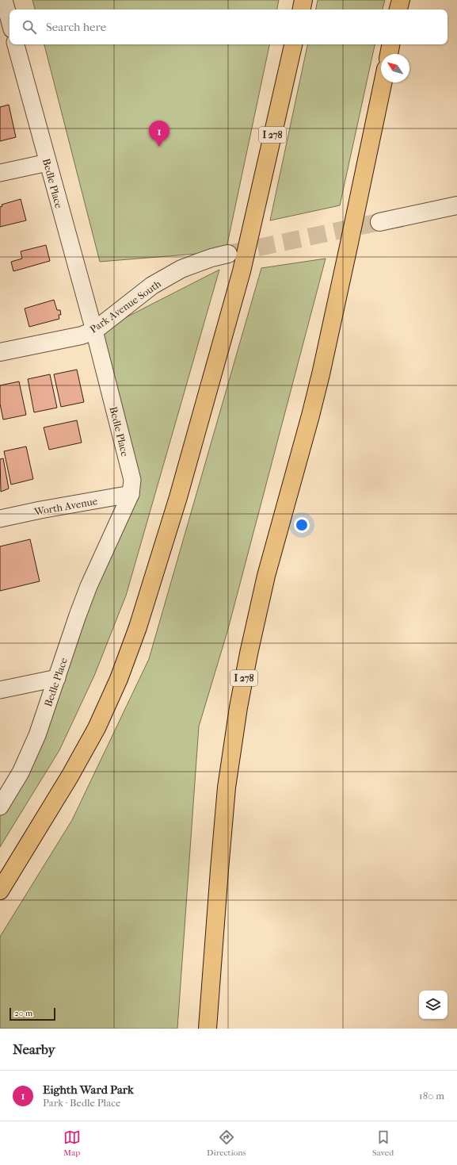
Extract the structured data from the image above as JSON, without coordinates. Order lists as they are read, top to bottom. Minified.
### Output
{"streets":{"highway":["I 278"],"street":["Bedle Place","Park Avenue South","Worth Avenue"]},"crossings":[["Bedle Place","Park Avenue South"],["Bedle Place","Worth Avenue"]],"scale_bar":"20 m","north":"top left","page":{"search":"Search here","pins":"1","scale":"20 m","heading":"Nearby","list":[{"mark":"1","name":"Eighth Ward Park","note":"Park · Bedle Place","value":"180 m"}],"nav":["Map","Directions","Saved"]}}
